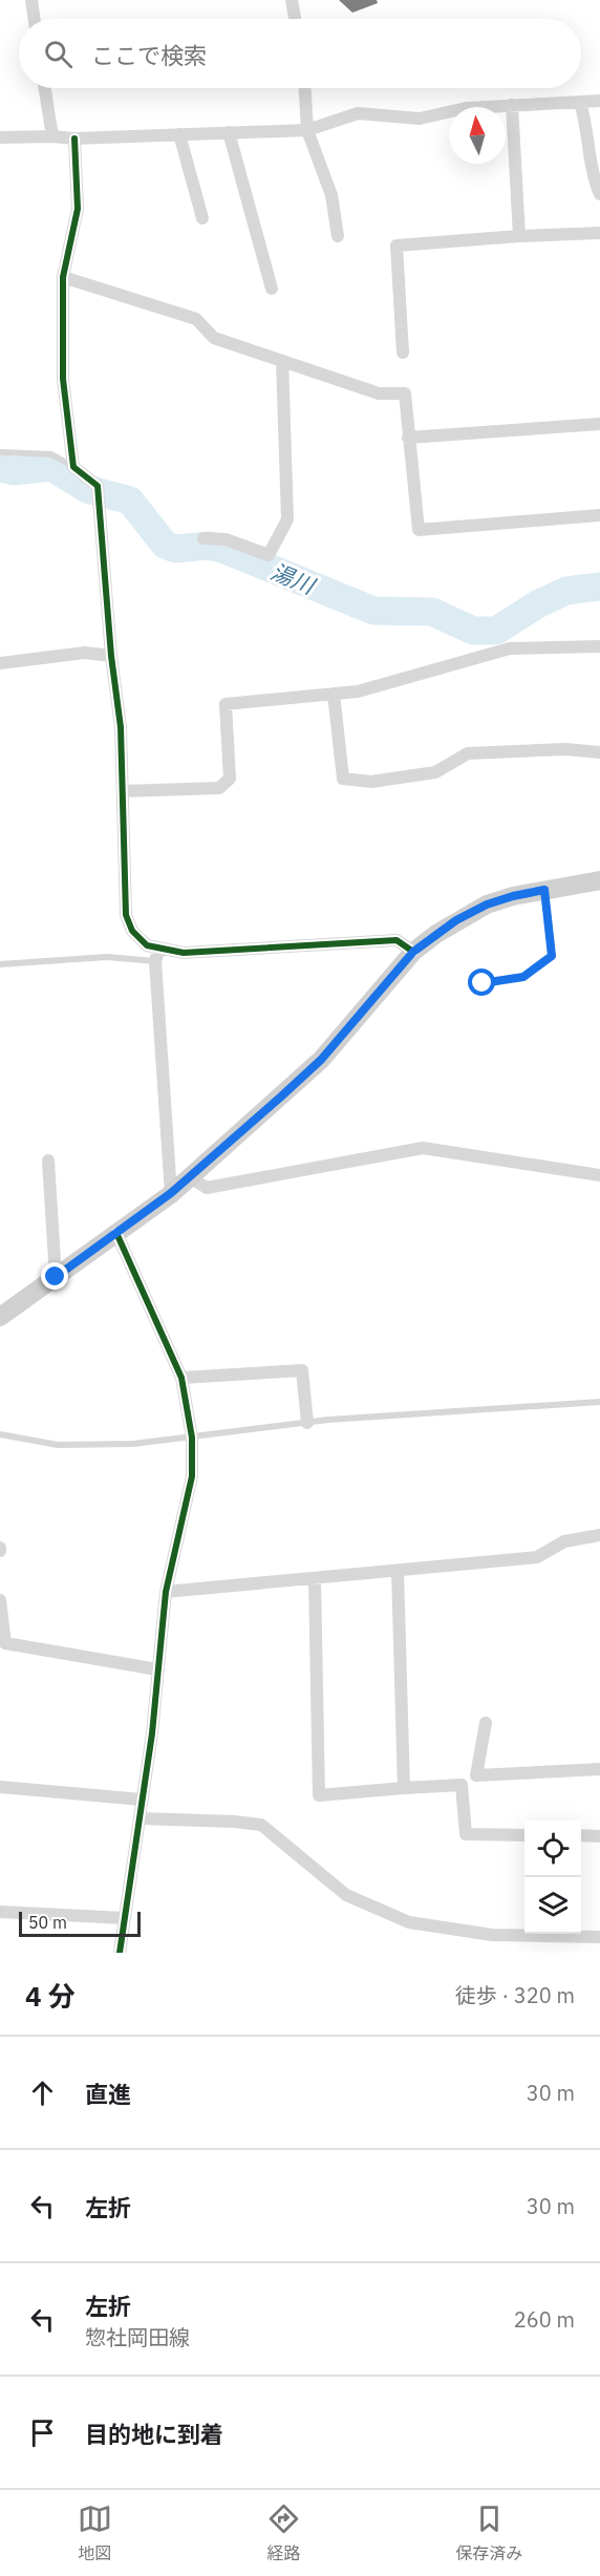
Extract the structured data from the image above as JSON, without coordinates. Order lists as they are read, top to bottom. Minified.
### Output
{"water":["湯川"],"scale_bar":"50 m","north":"top","page":{"search":"ここで検索","scale":"50 m","heading":["4 分","徒歩 · 320 m"],"list":[["直進","30 m"],["左折","30 m"],["左折","惣社岡田線","260 m"],"目的地に到着"],"nav":["地図","経路","保存済み"]}}
